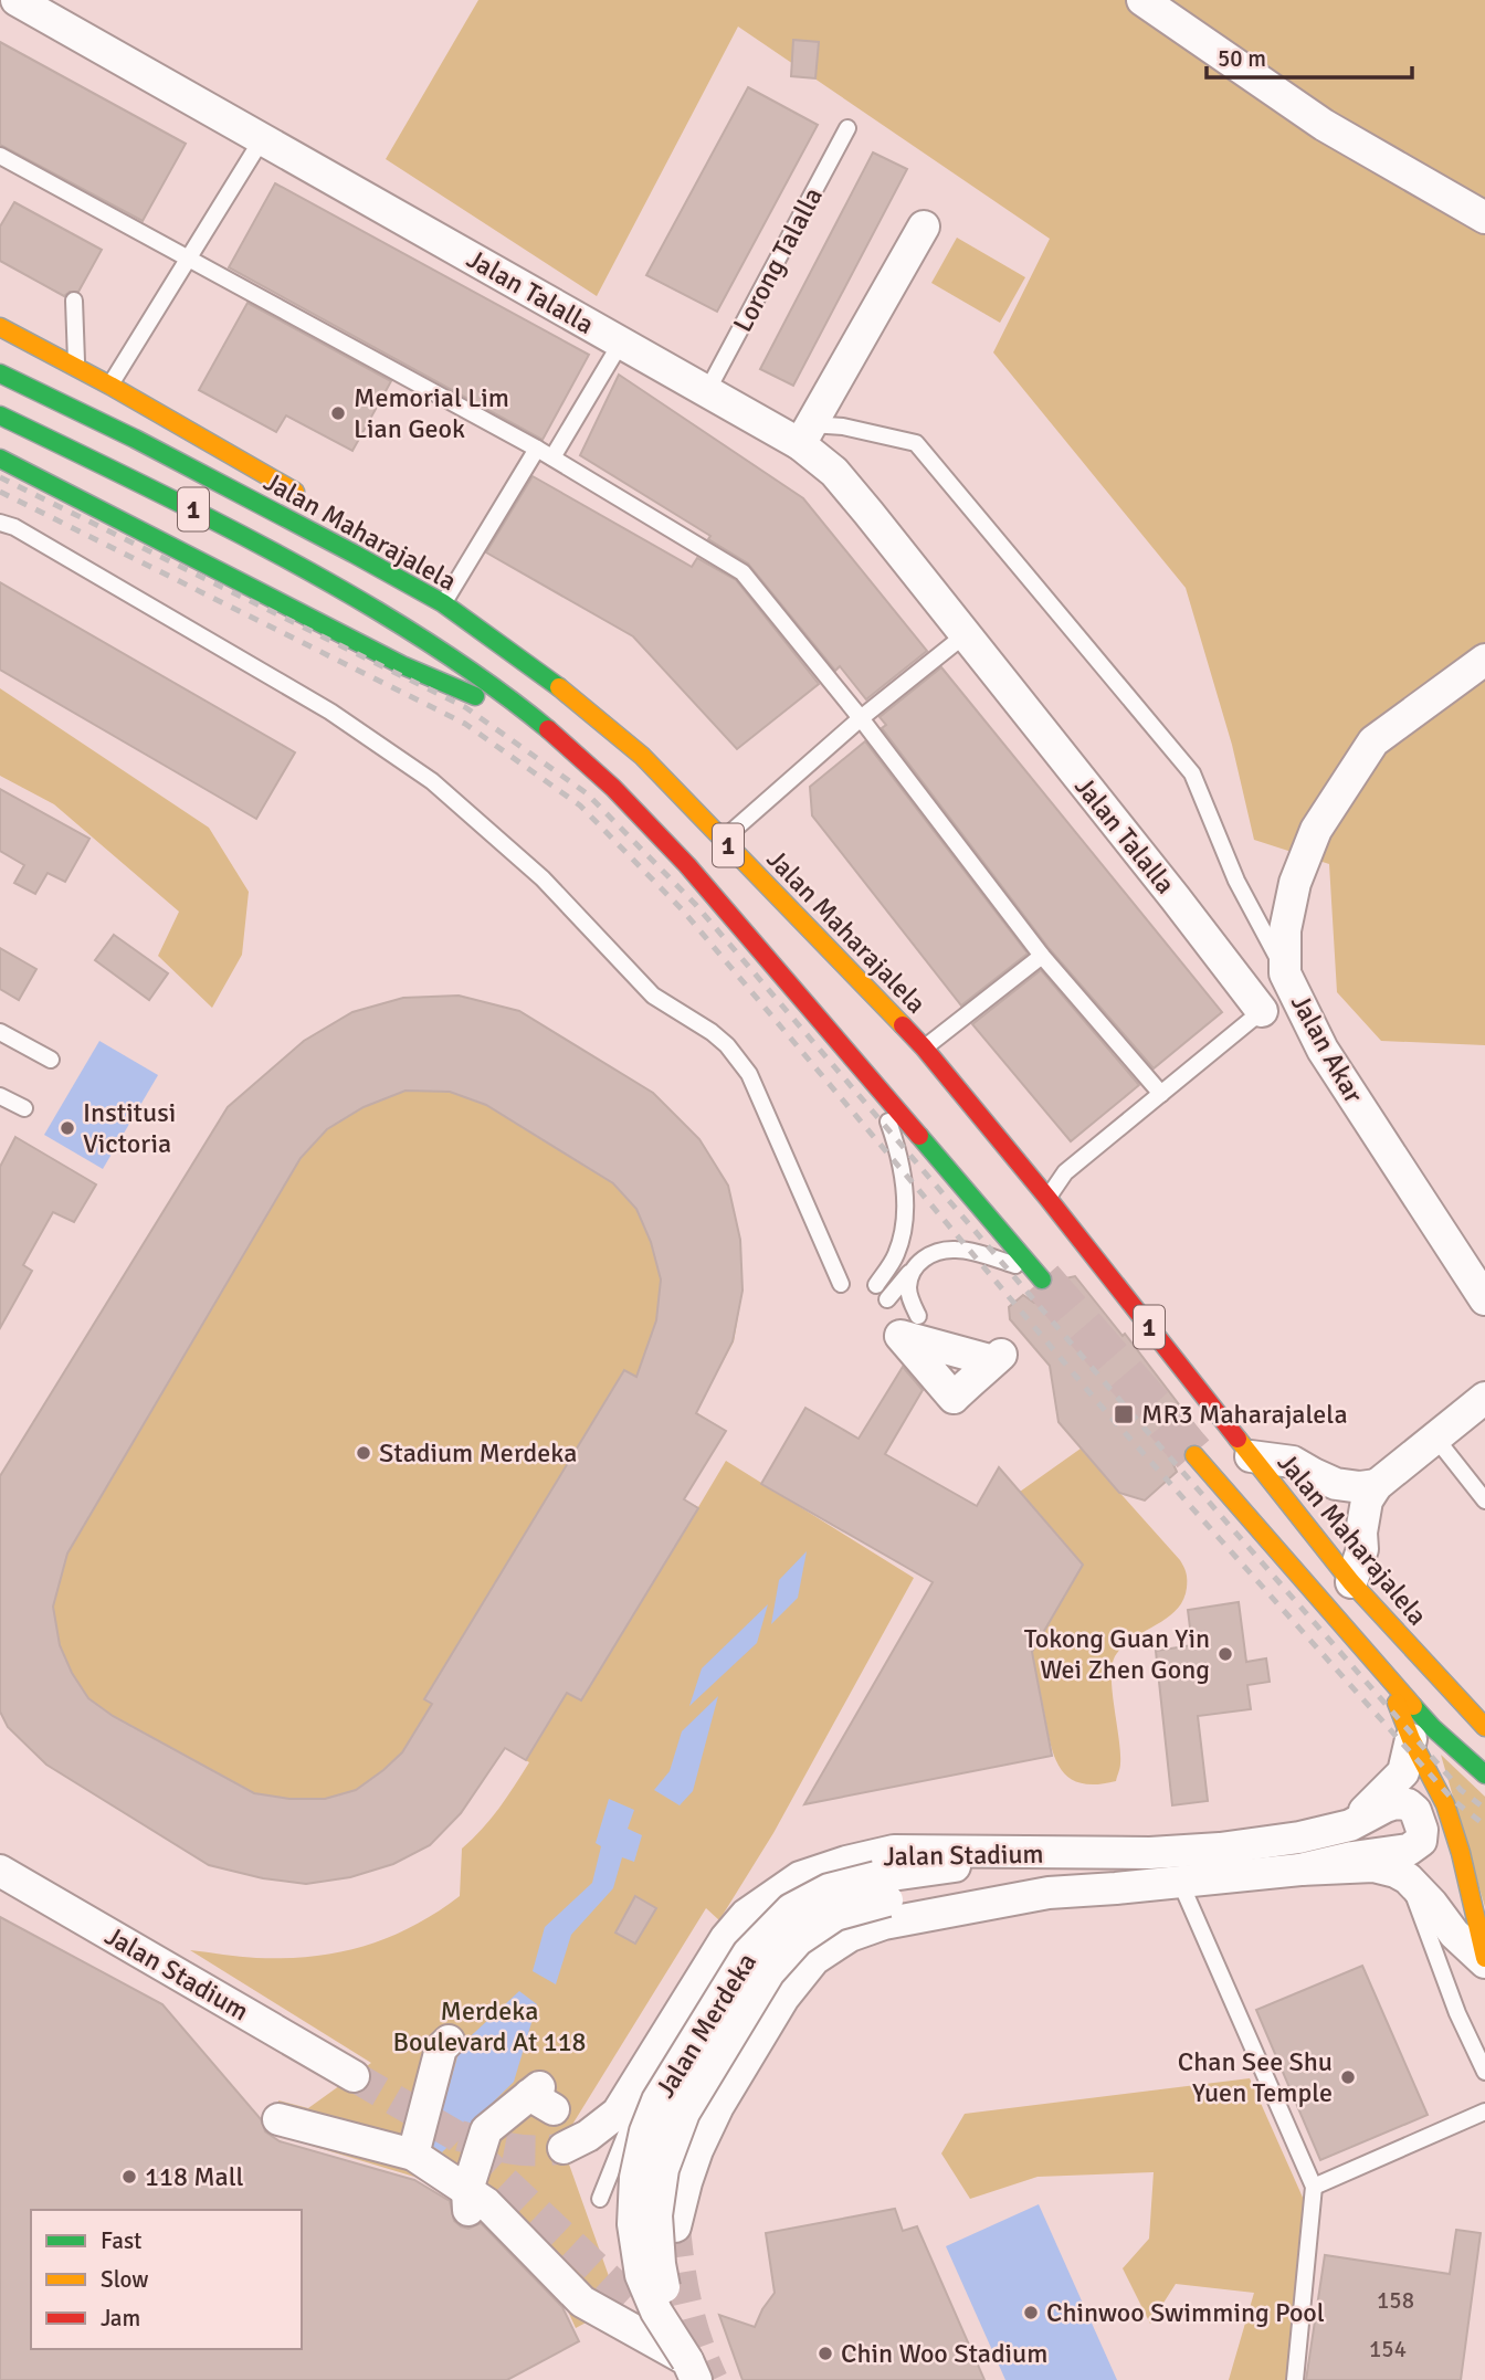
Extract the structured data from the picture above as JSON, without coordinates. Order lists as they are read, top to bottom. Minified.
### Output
{"streets":{"highway":["1","Jalan Maharajalela"],"street":["Jalan Talalla","Jalan Akar","Jalan Stadium","Jalan Merdeka"],"lane":["Lorong Talalla"]},"crossings":[["Lorong Talalla","Jalan Talalla"],["Jalan Talalla","Jalan Maharajalela"],["Jalan Stadium","Jalan Merdeka"]],"parks":["Merdeka Boulevard At 118"],"places":{"other":["Memorial Lim Lian Geok","Institusi Victoria","Stadium Merdeka","Tokong Guan Yin Wei Zhen Gong","Chan See Shu Yuen Temple","118 Mall","Chinwoo Swimming Pool","Chin Woo Stadium"],"transit":["MR3 Maharajalela"]},"house_numbers":["158","154"],"legend":["Fast","Slow","Jam"],"scale_bar":"50 m"}
